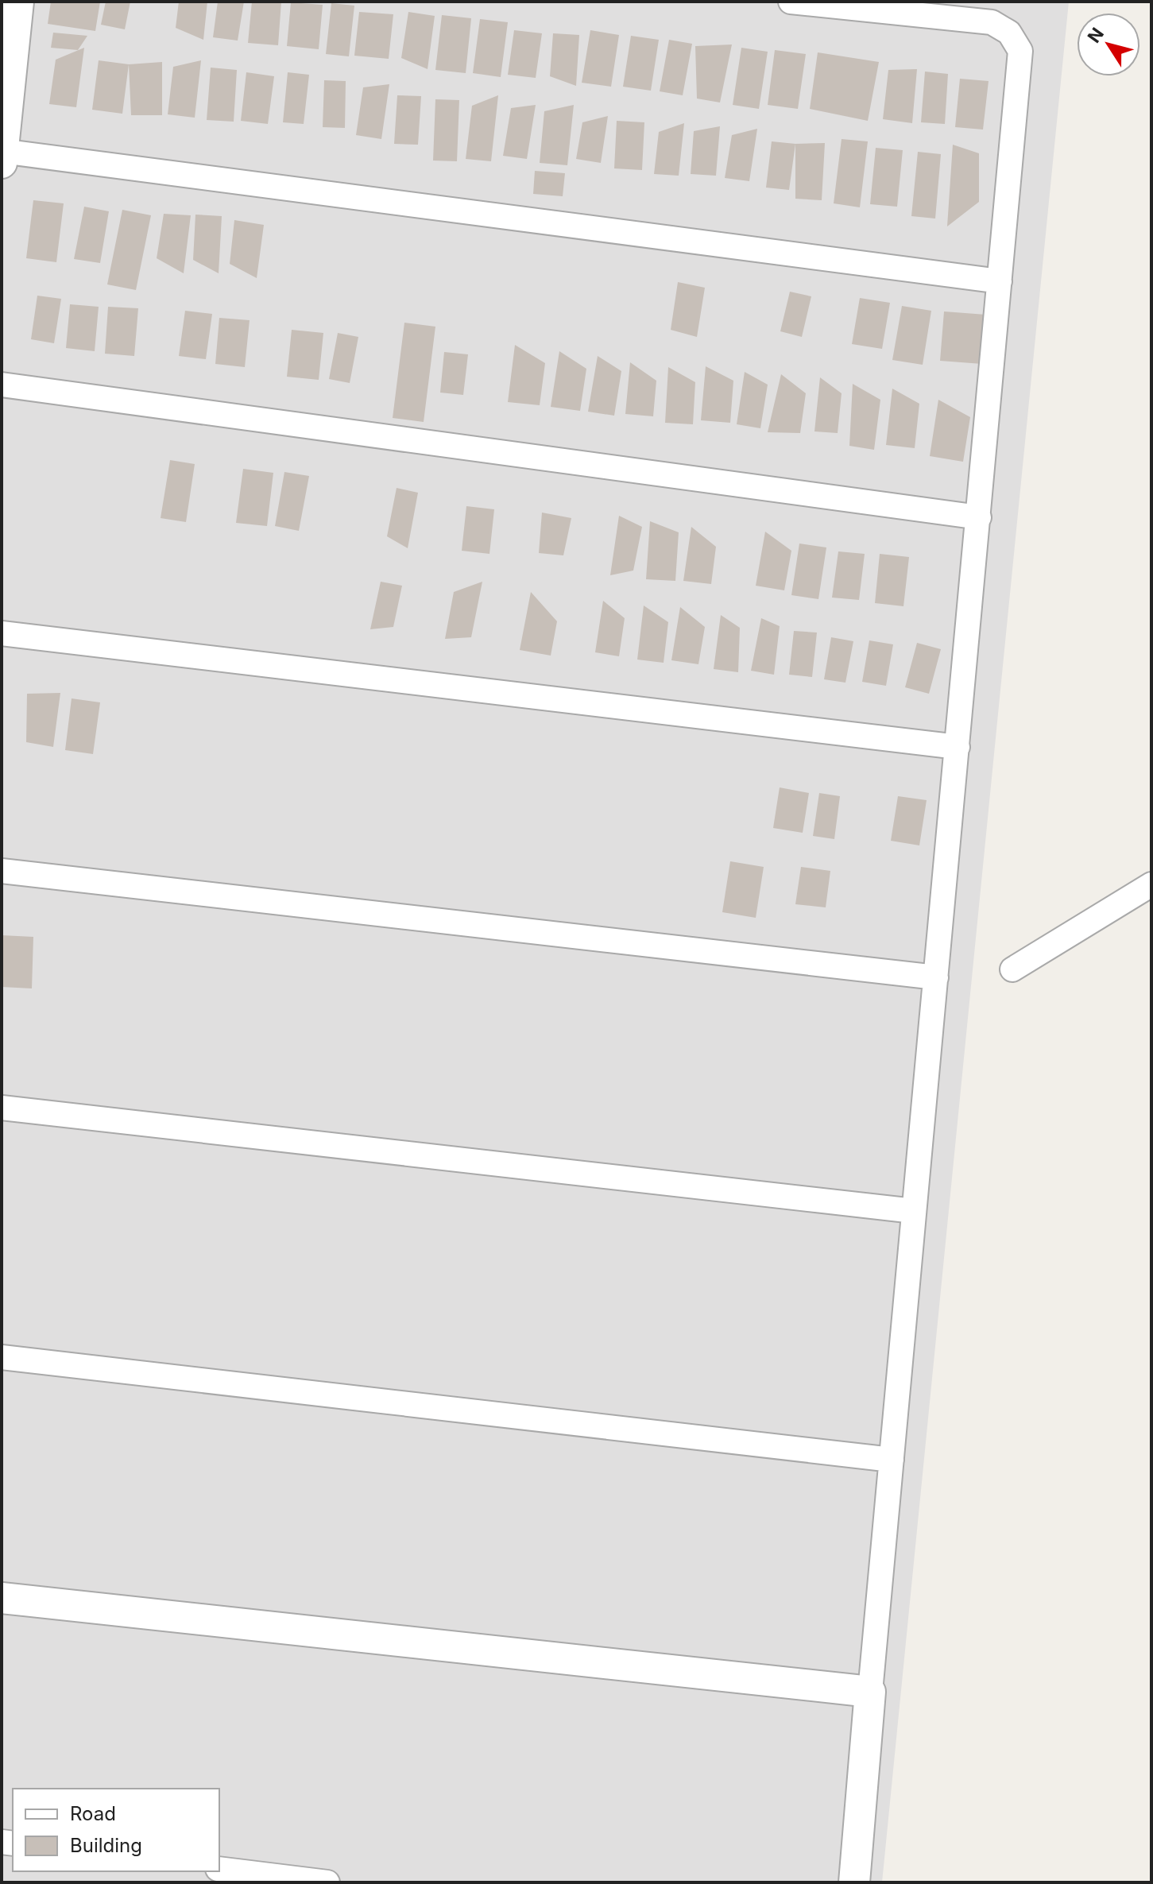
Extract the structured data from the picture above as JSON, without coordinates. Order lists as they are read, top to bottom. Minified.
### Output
{"legend":["Road","Building"],"north":"top left"}
